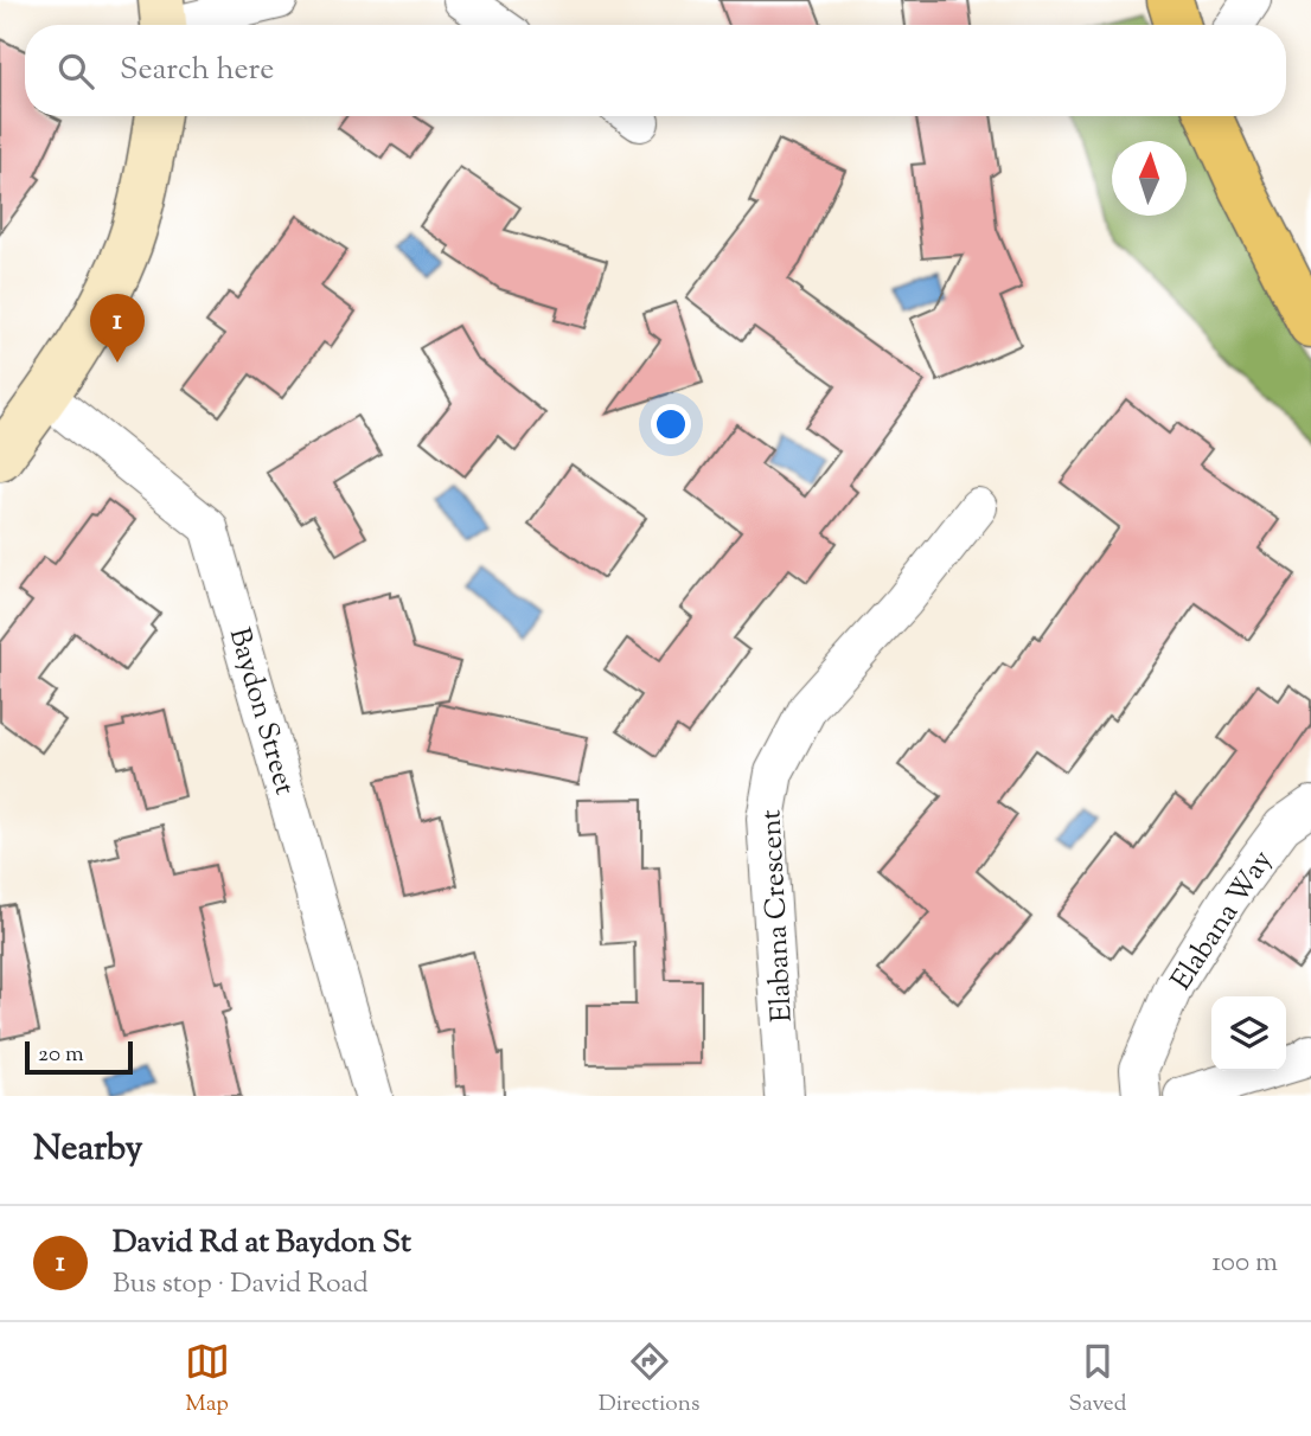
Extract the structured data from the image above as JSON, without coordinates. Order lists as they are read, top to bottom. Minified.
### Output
{"streets":{"street":["Baydon Street","Elabana Crescent","Elabana Way"]},"scale_bar":"20 m","north":"top","page":{"search":"Search here","pins":"1","scale":"20 m","heading":"Nearby","list":[{"mark":"1","name":"David Rd at Baydon St","note":"Bus stop · David Road","value":"100 m"}],"nav":["Map","Directions","Saved"]}}
